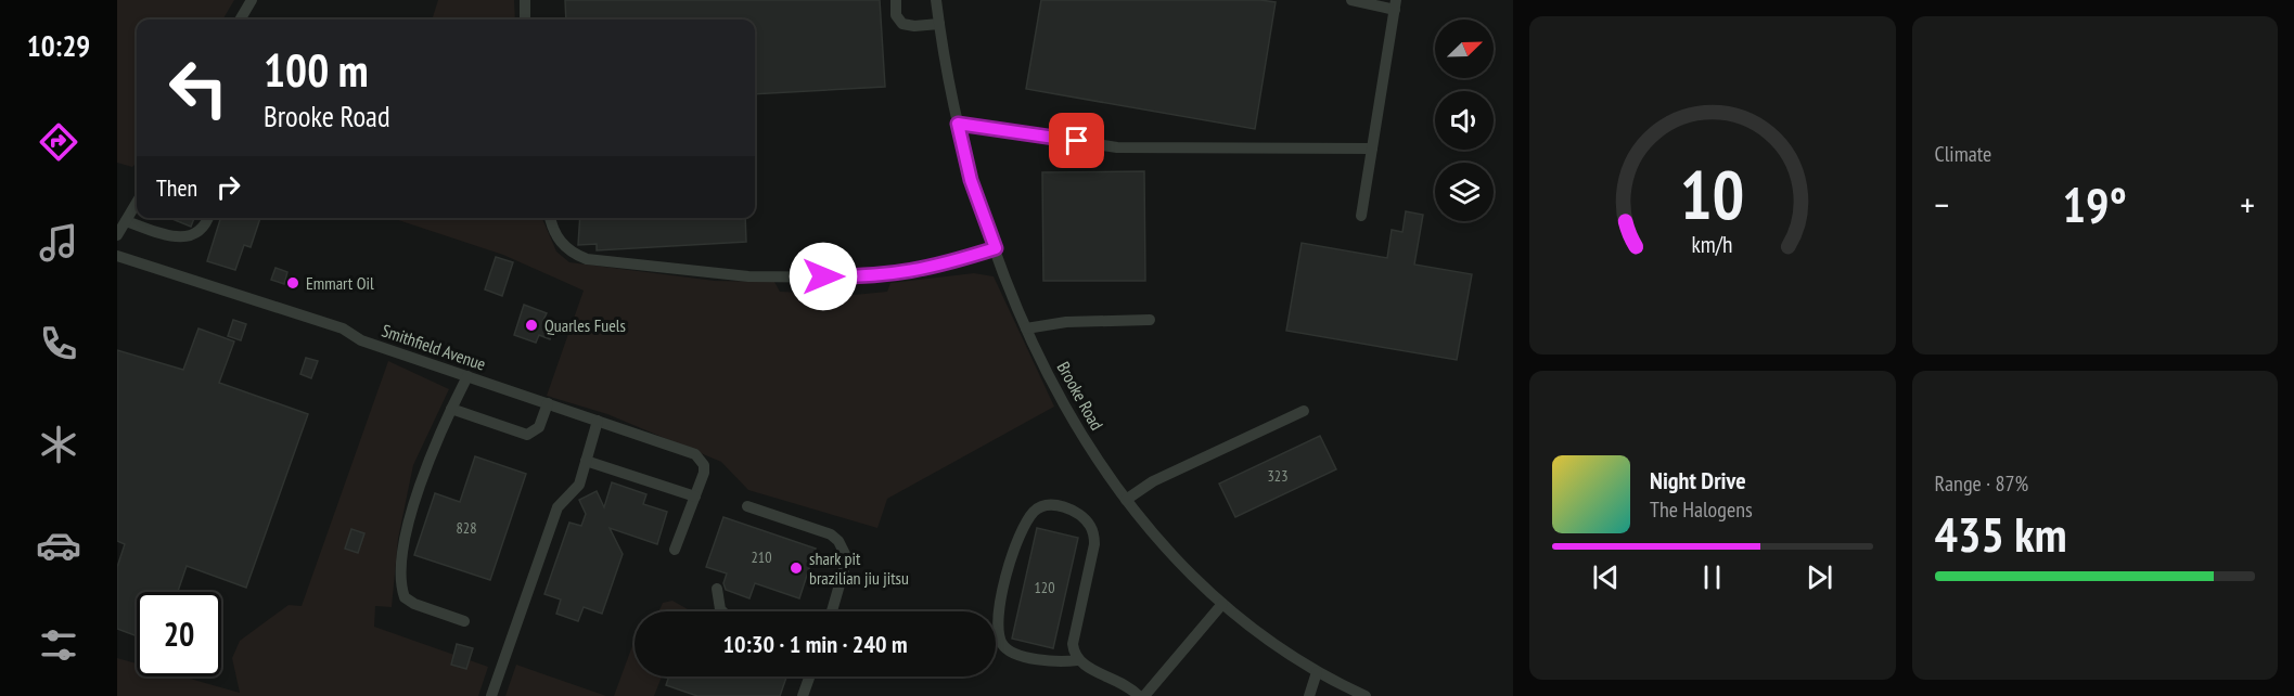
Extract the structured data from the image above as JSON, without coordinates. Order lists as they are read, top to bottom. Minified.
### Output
{"streets":{"street":["Smithfield Avenue","Brooke Road"]},"places":["Emmart Oil","Quarles Fuels","shark pit brazilian jiu jitsu"],"house_numbers":["323","828","210","120"],"north":"top right","page":{"tabs":"10:29","tile":["Climate",["Range · 87%","435 km"]],"turn":["100 m","Brooke Road"],"then":"Then","heat":["−","19°","+"],"song":["Night Drive","The Halogens"],"limit":"20","trip":"10:30 · 1 min · 240 m","gauge":["10","km/h"]}}
